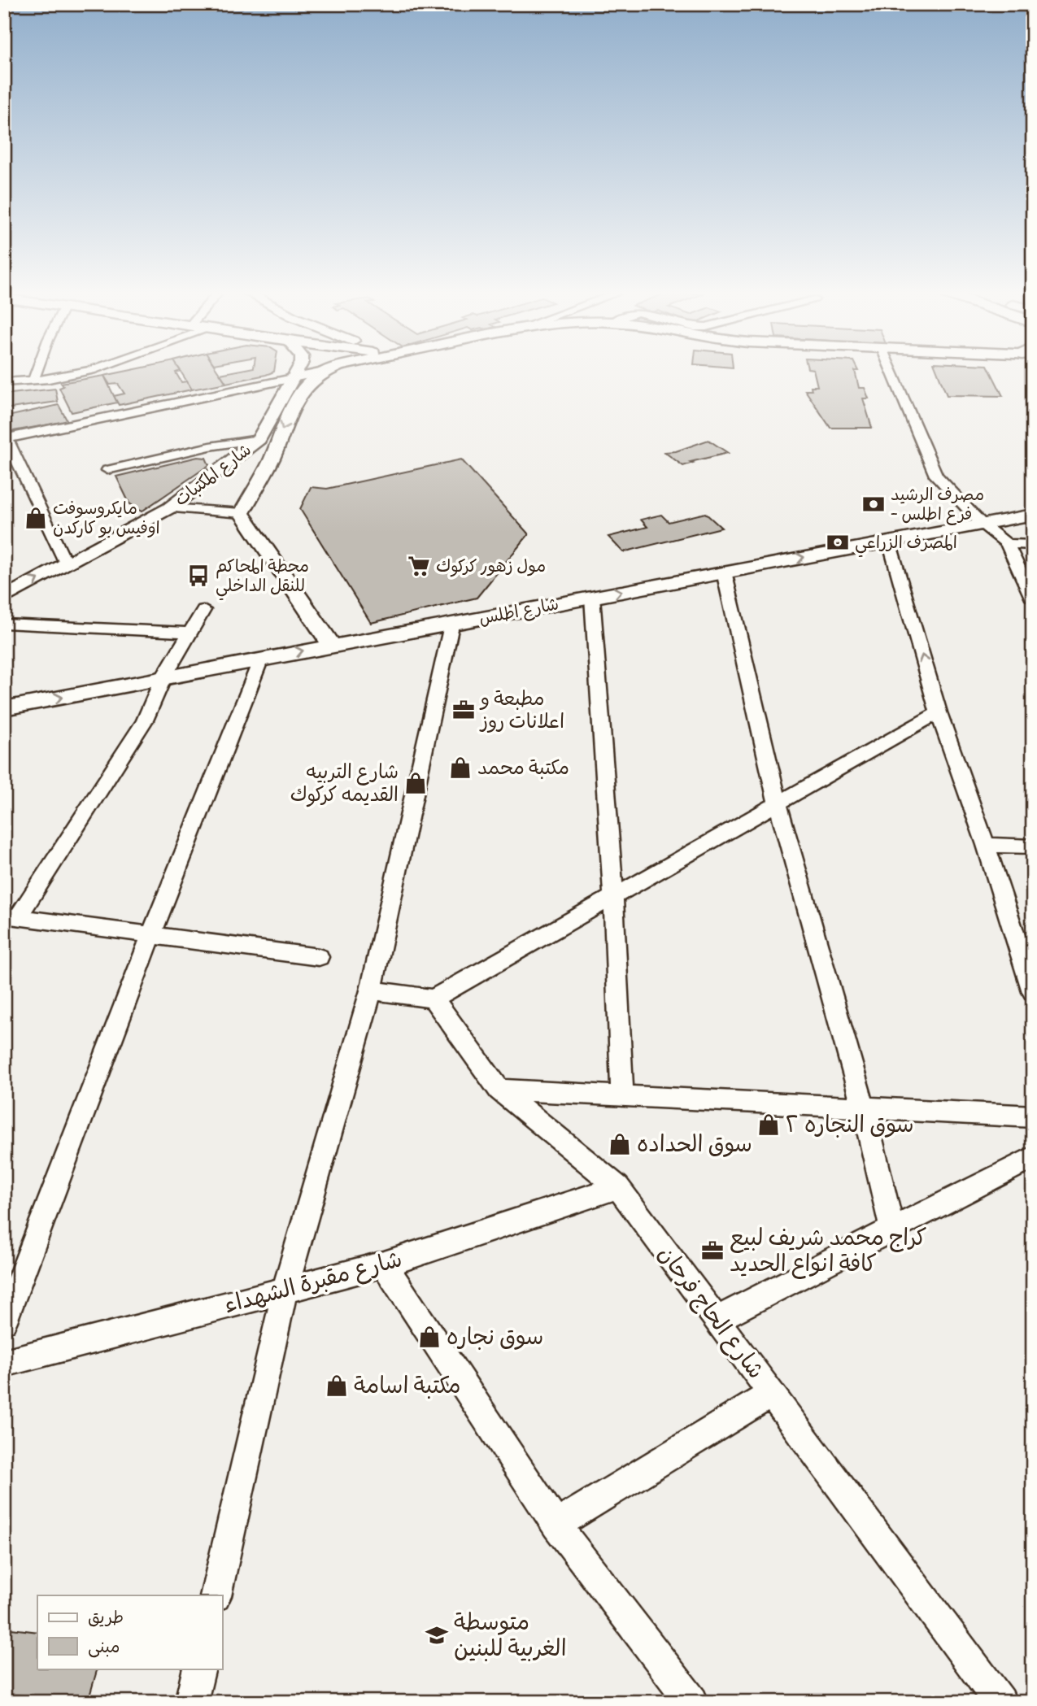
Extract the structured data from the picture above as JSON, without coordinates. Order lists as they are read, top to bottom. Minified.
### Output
{"streets":{"street":["شارع المكتبات","شارع اطلس","شارع مقبرة الشهداء","شارع الحاج فرحان"]},"crossings":[["شارع مقبرة الشهداء","شارع الحاج فرحان"]],"places":{"bank":["مصرف الرشيد - فرع اطلس","المصرف الزراعي"],"shop":["مايكروسوفت اوفيس بو كاركدن","مكتبة محمد","شارع التربيه القديمه كركوك","سوق النجاره ٢","سوق الحداده","سوق نجاره","مكتبة اسامة"],"supermarket":["مول زهور كركوك"],"bus stop":["محطة المحاكم للنقل الداخلي"],"office":["مطبعة و اعلانات روز","كراج محمد شريف لبيع كافة انواع الحديد"],"school or university":["متوسطة الغربية للبنين"]},"legend":["طريق","مبنى"]}
